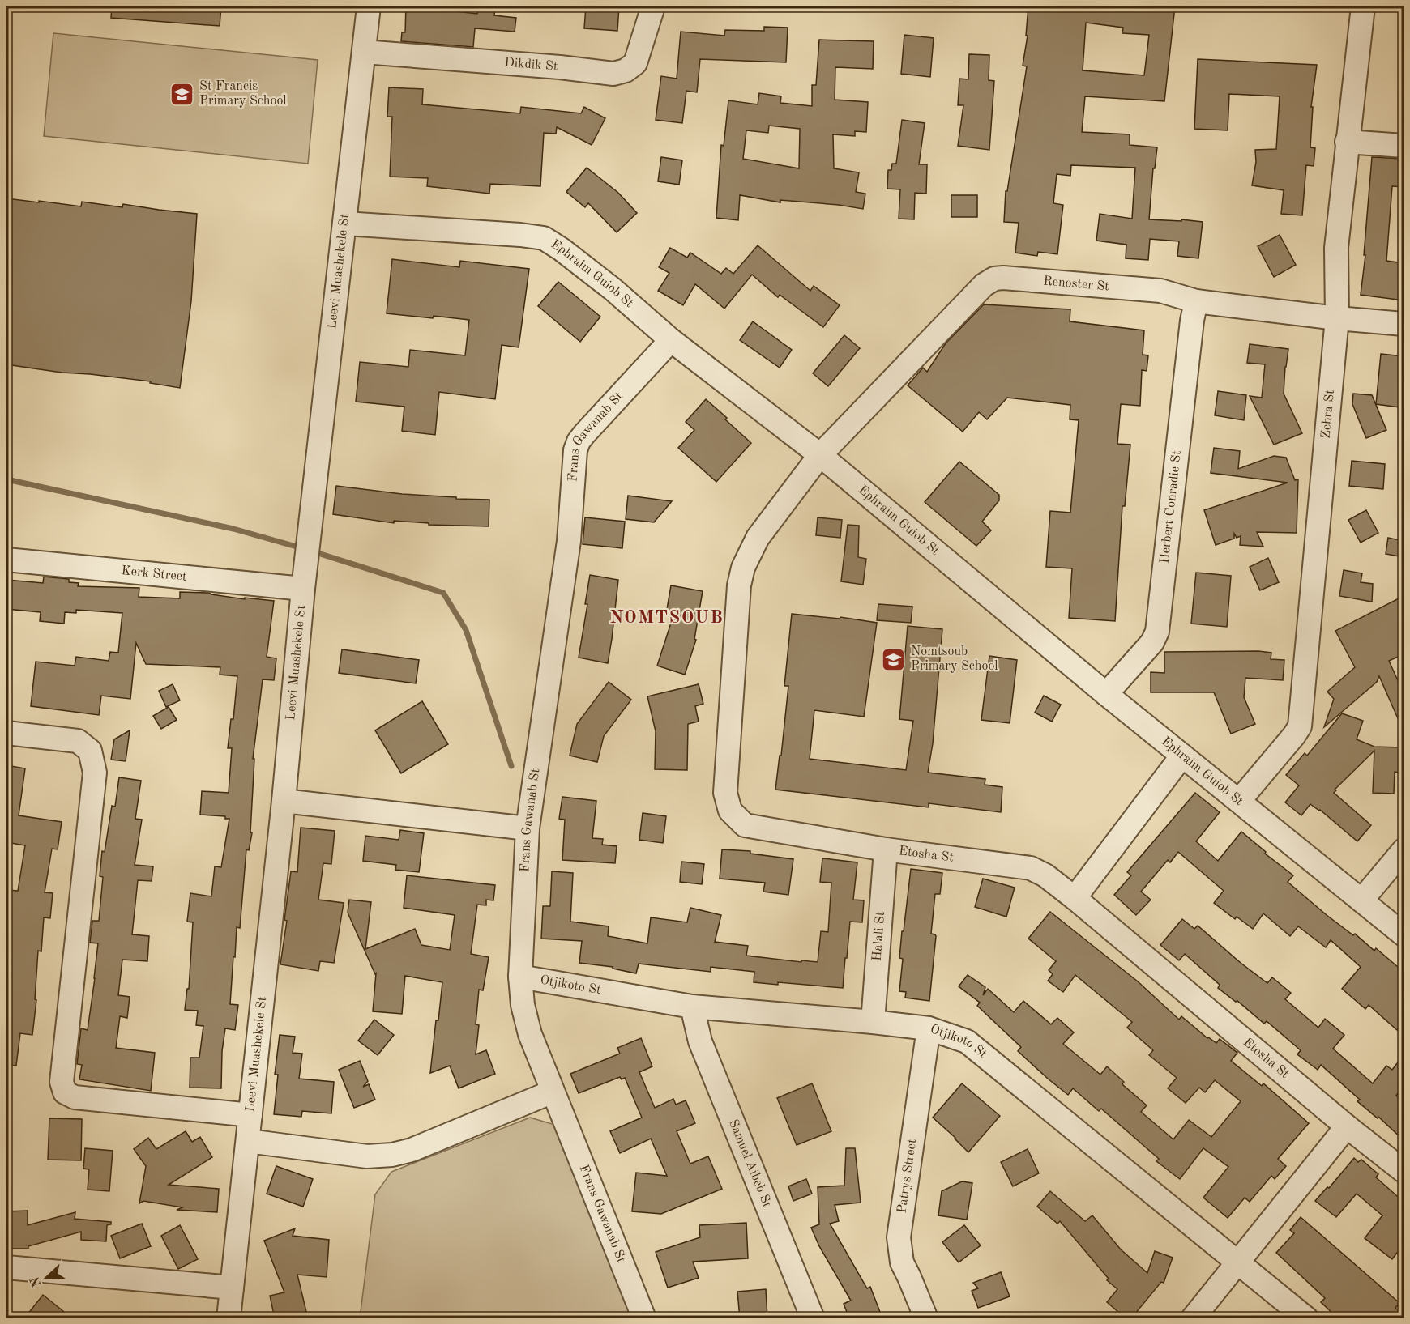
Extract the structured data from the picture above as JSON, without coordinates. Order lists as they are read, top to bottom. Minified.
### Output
{"streets":{"street":["Dikdik St","Leevi Muashekele St","Ephraim Guiob St","Renoster St","Zebra St","Frans Gawanab St","Herbert Conradie St","Kerk Street","Etosha St","Halali St","Otjikoto St","Samuel Aibeb St","Patrys Street"]},"crossings":[["Dikdik St","Leevi Muashekele St"],["Leevi Muashekele St","Ephraim Guiob St"],["Leevi Muashekele St","Kerk Street"],["Ephraim Guiob St","Renoster St"],["Ephraim Guiob St","Zebra St"],["Ephraim Guiob St","Frans Gawanab St"],["Ephraim Guiob St","Herbert Conradie St"],["Ephraim Guiob St","Etosha St"],["Renoster St","Zebra St"],["Renoster St","Herbert Conradie St"],["Renoster St","Etosha St"],["Frans Gawanab St","Otjikoto St"],["Etosha St","Halali St"],["Halali St","Otjikoto St"],["Otjikoto St","Samuel Aibeb St"],["Otjikoto St","Patrys Street"]],"districts":["NOMTSOUB"],"places":{"school or university":["St Francis Primary School","Nomtsoub Primary School"]},"north":"left"}
